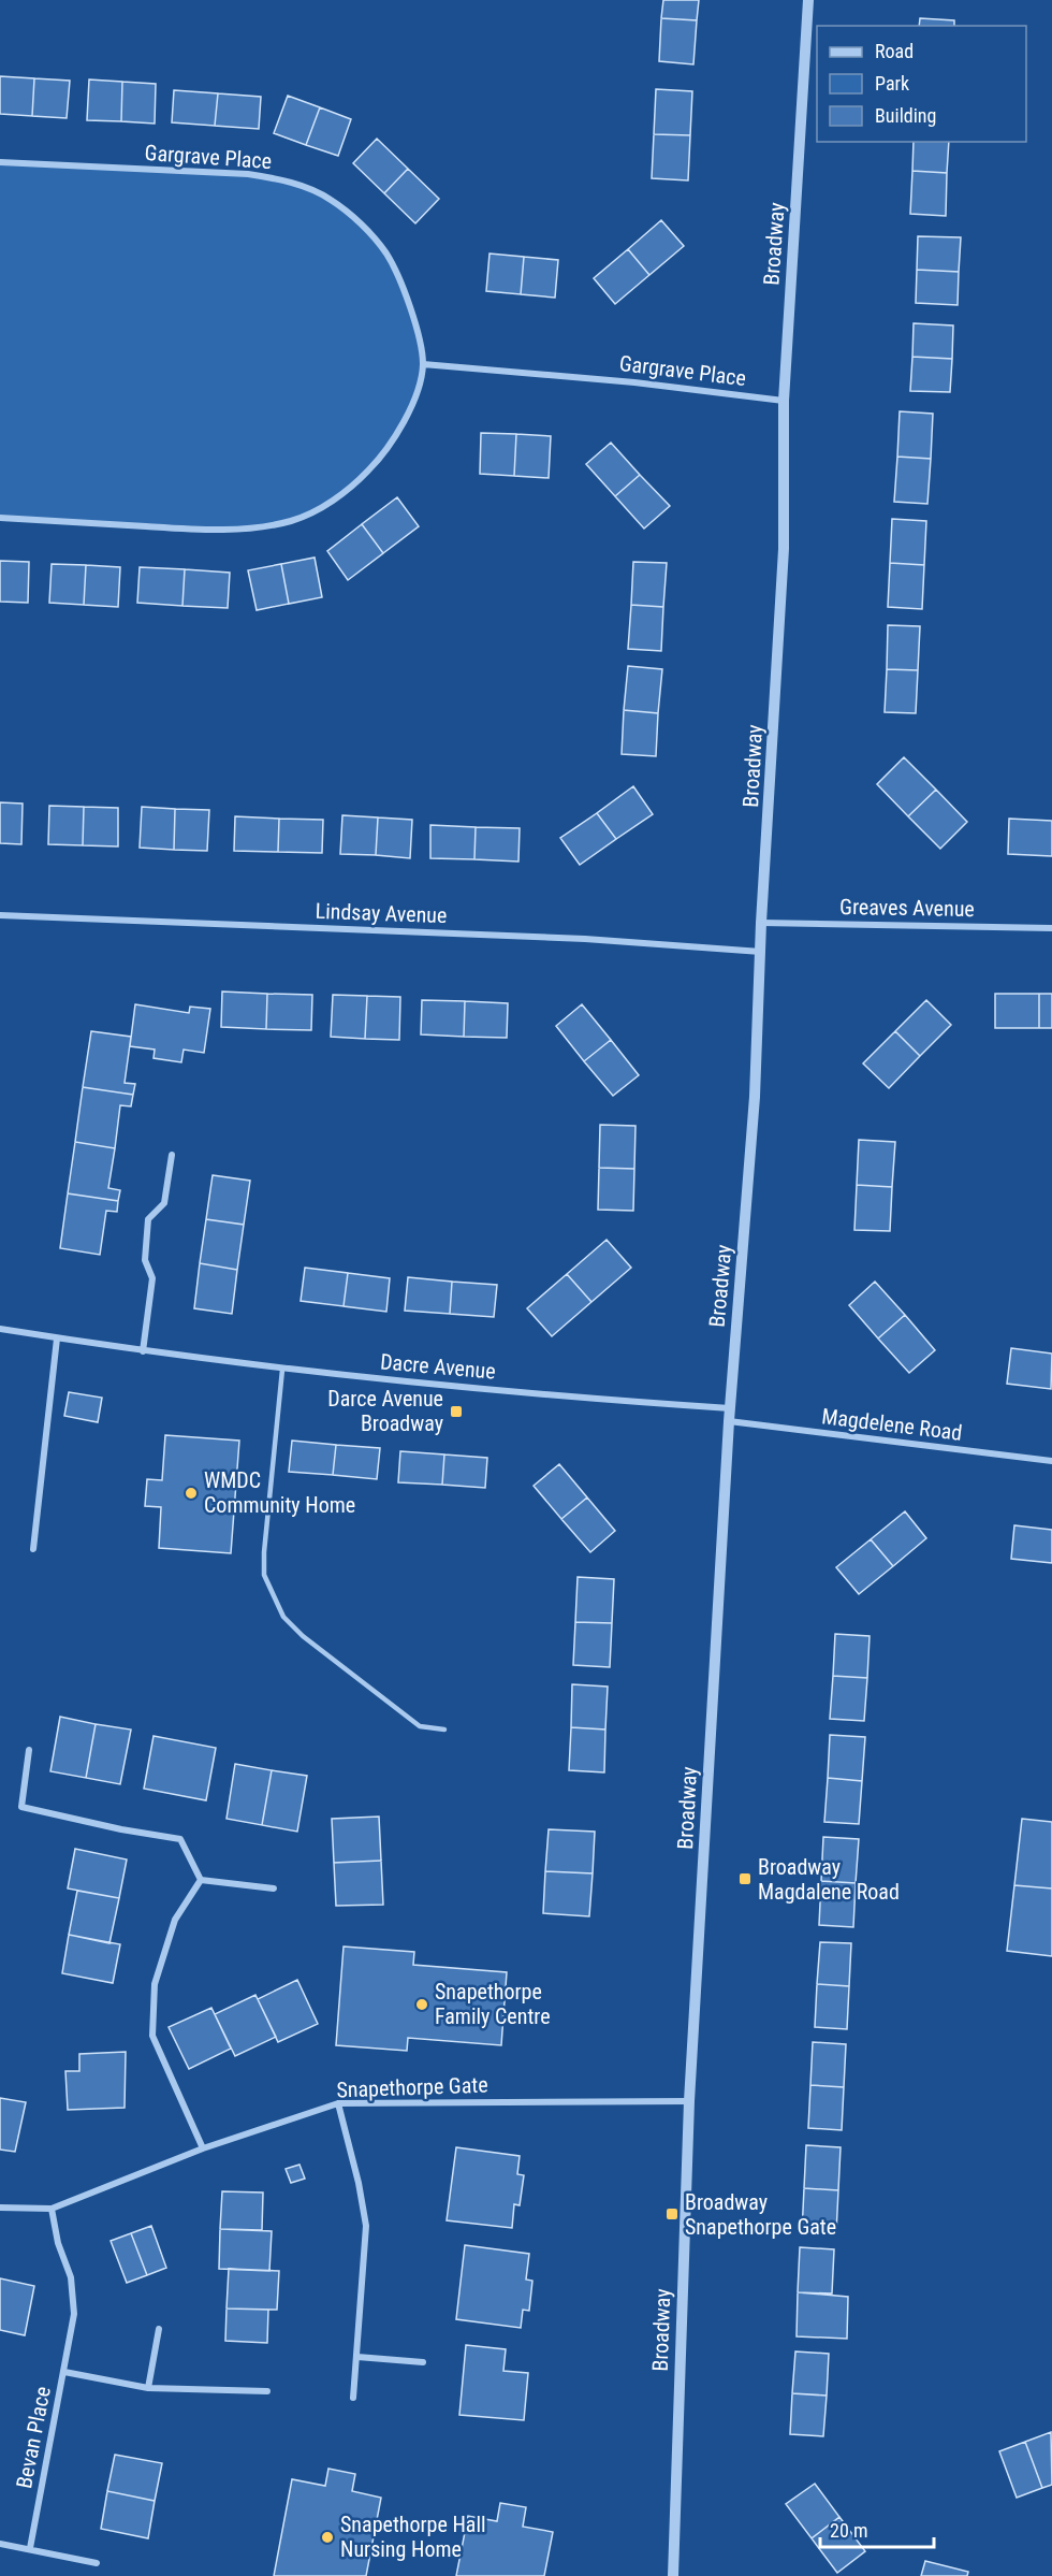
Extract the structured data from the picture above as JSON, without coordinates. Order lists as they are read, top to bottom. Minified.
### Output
{"streets":{"street":["Gargrave Place","Broadway","Greaves Avenue","Lindsay Avenue","Dacre Avenue","Magdelene Road","Snapethorpe Gate","Bevan Place"]},"crossings":[["Gargrave Place","Broadway"],["Broadway","Greaves Avenue"],["Broadway","Lindsay Avenue"],["Broadway","Dacre Avenue"],["Broadway","Magdelene Road"],["Broadway","Snapethorpe Gate"],["Snapethorpe Gate","Bevan Place"]],"places":{"transit":["Darce Avenue Broadway","Broadway Magdalene Road","Broadway Snapethorpe Gate"],"other":["WMDC Community Home","Snapethorpe Family Centre","Snapethorpe Hall Nursing Home"]},"legend":["Road","Park","Building"],"scale_bar":"20 m"}
